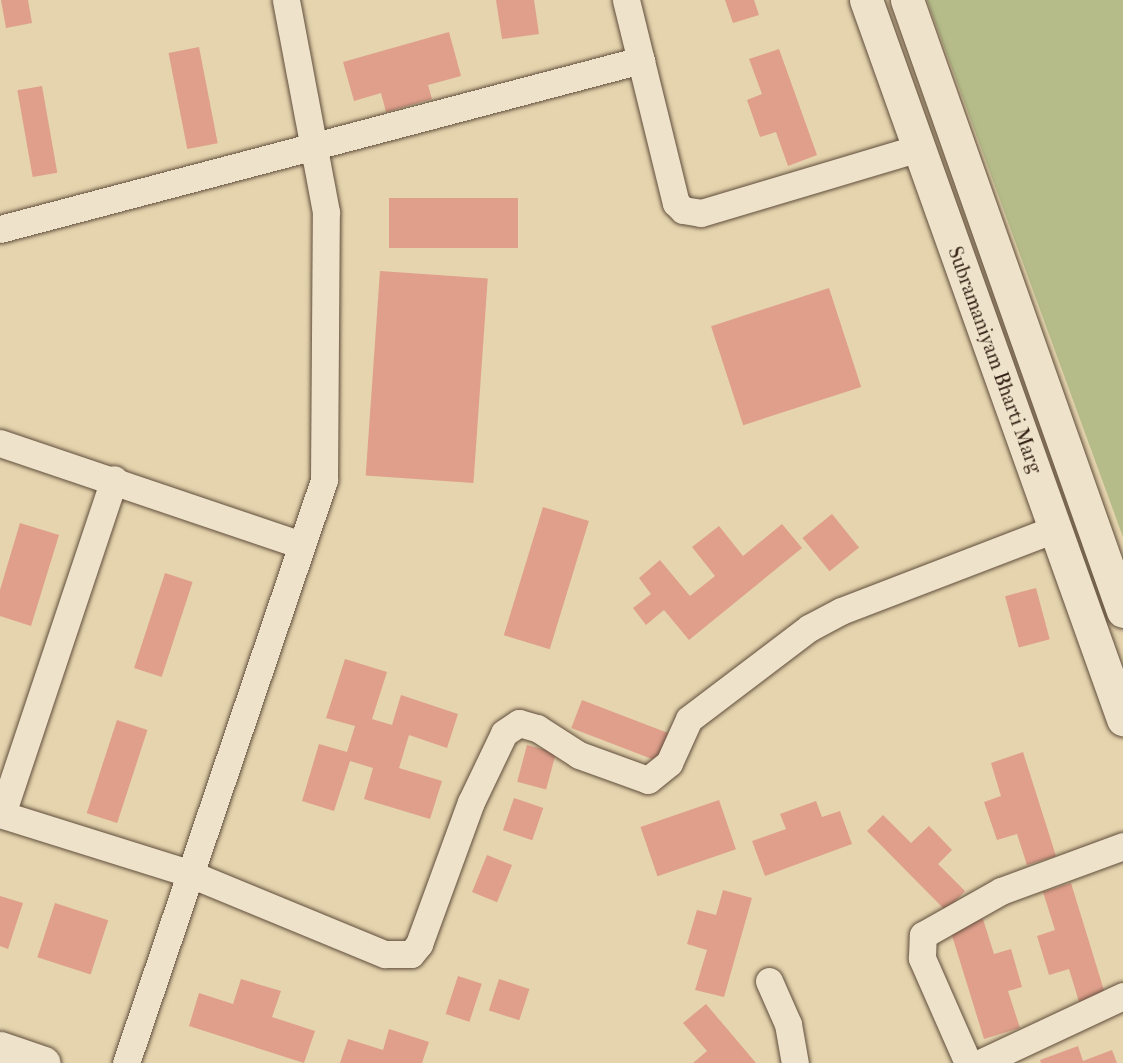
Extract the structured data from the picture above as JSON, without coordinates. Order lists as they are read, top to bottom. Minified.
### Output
{"streets":{"main road":["Subramaniyam Bharti Marg"]}}
